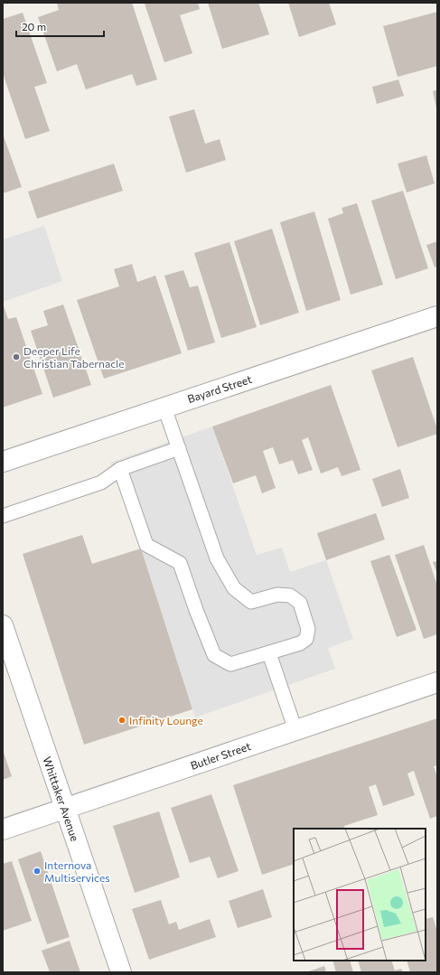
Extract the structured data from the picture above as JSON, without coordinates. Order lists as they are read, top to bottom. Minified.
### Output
{"streets":{"street":["Bayard Street","Butler Street","Whittaker Avenue"]},"crossings":[["Butler Street","Whittaker Avenue"]],"places":["Deeper Life Christian Tabernacle","Infinity Lounge","Internova Multiservices"],"scale_bar":"20 m"}
